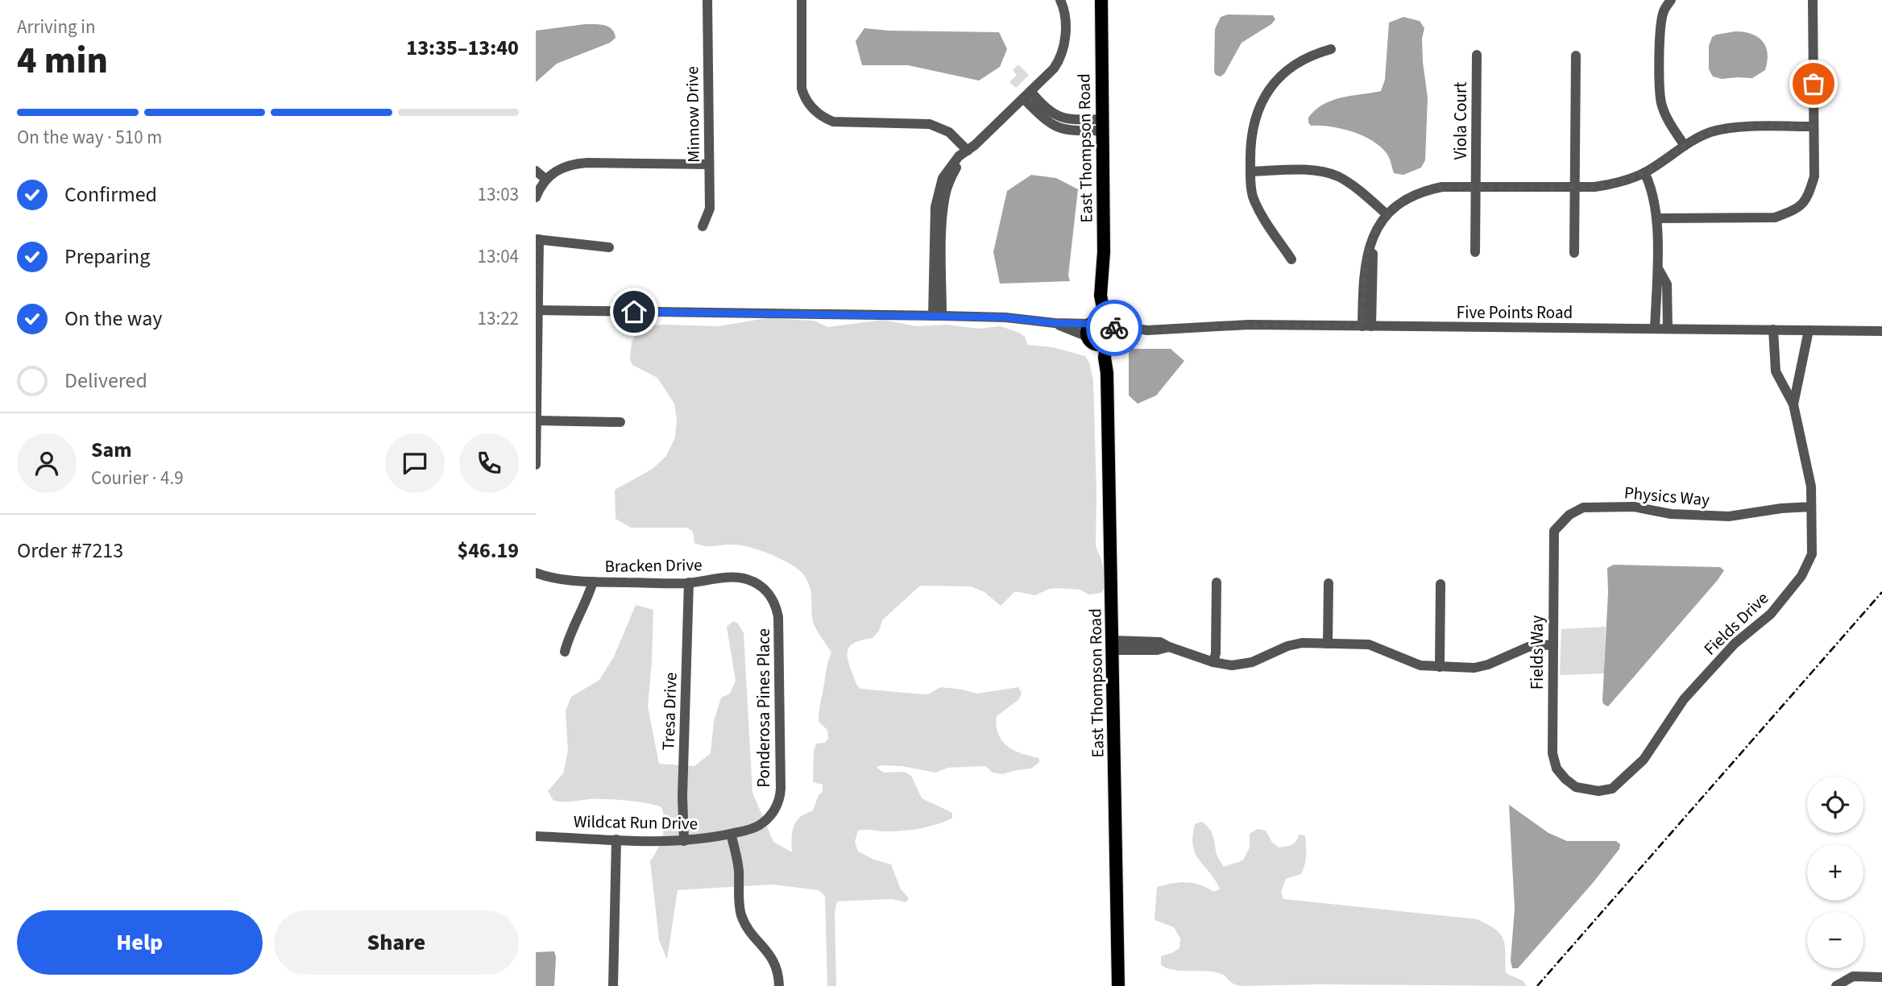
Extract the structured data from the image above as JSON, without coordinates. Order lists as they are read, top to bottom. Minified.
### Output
{"streets":{"main road":["East Thompson Road"],"street":["Minnow Drive","Viola Court","Five Points Road","Physics Way","Bracken Drive","Fields Drive","Fields Way","Ponderosa Pines Place","Tresa Drive","Wildcat Run Drive"]},"crossings":[["East Thompson Road","Five Points Road"],["Five Points Road","Fields Drive"],["Physics Way","Fields Drive"],["Physics Way","Fields Way"],["Bracken Drive","Ponderosa Pines Place"],["Bracken Drive","Tresa Drive"],["Fields Drive","Fields Way"],["Ponderosa Pines Place","Wildcat Run Drive"],["Tresa Drive","Wildcat Run Drive"]],"page":{"heading":["4 min","Arriving in","13:35–13:40"],"panel":["Sam","Courier · 4.9","Order #7213","$46.19"],"bar":"On the way · 510 m","list":[["Confirmed","13:03"],["Preparing","13:04"],["On the way","13:22"],"Delivered"],"map_buttons":["+","−"],"buttons":["Help","Share"]}}
